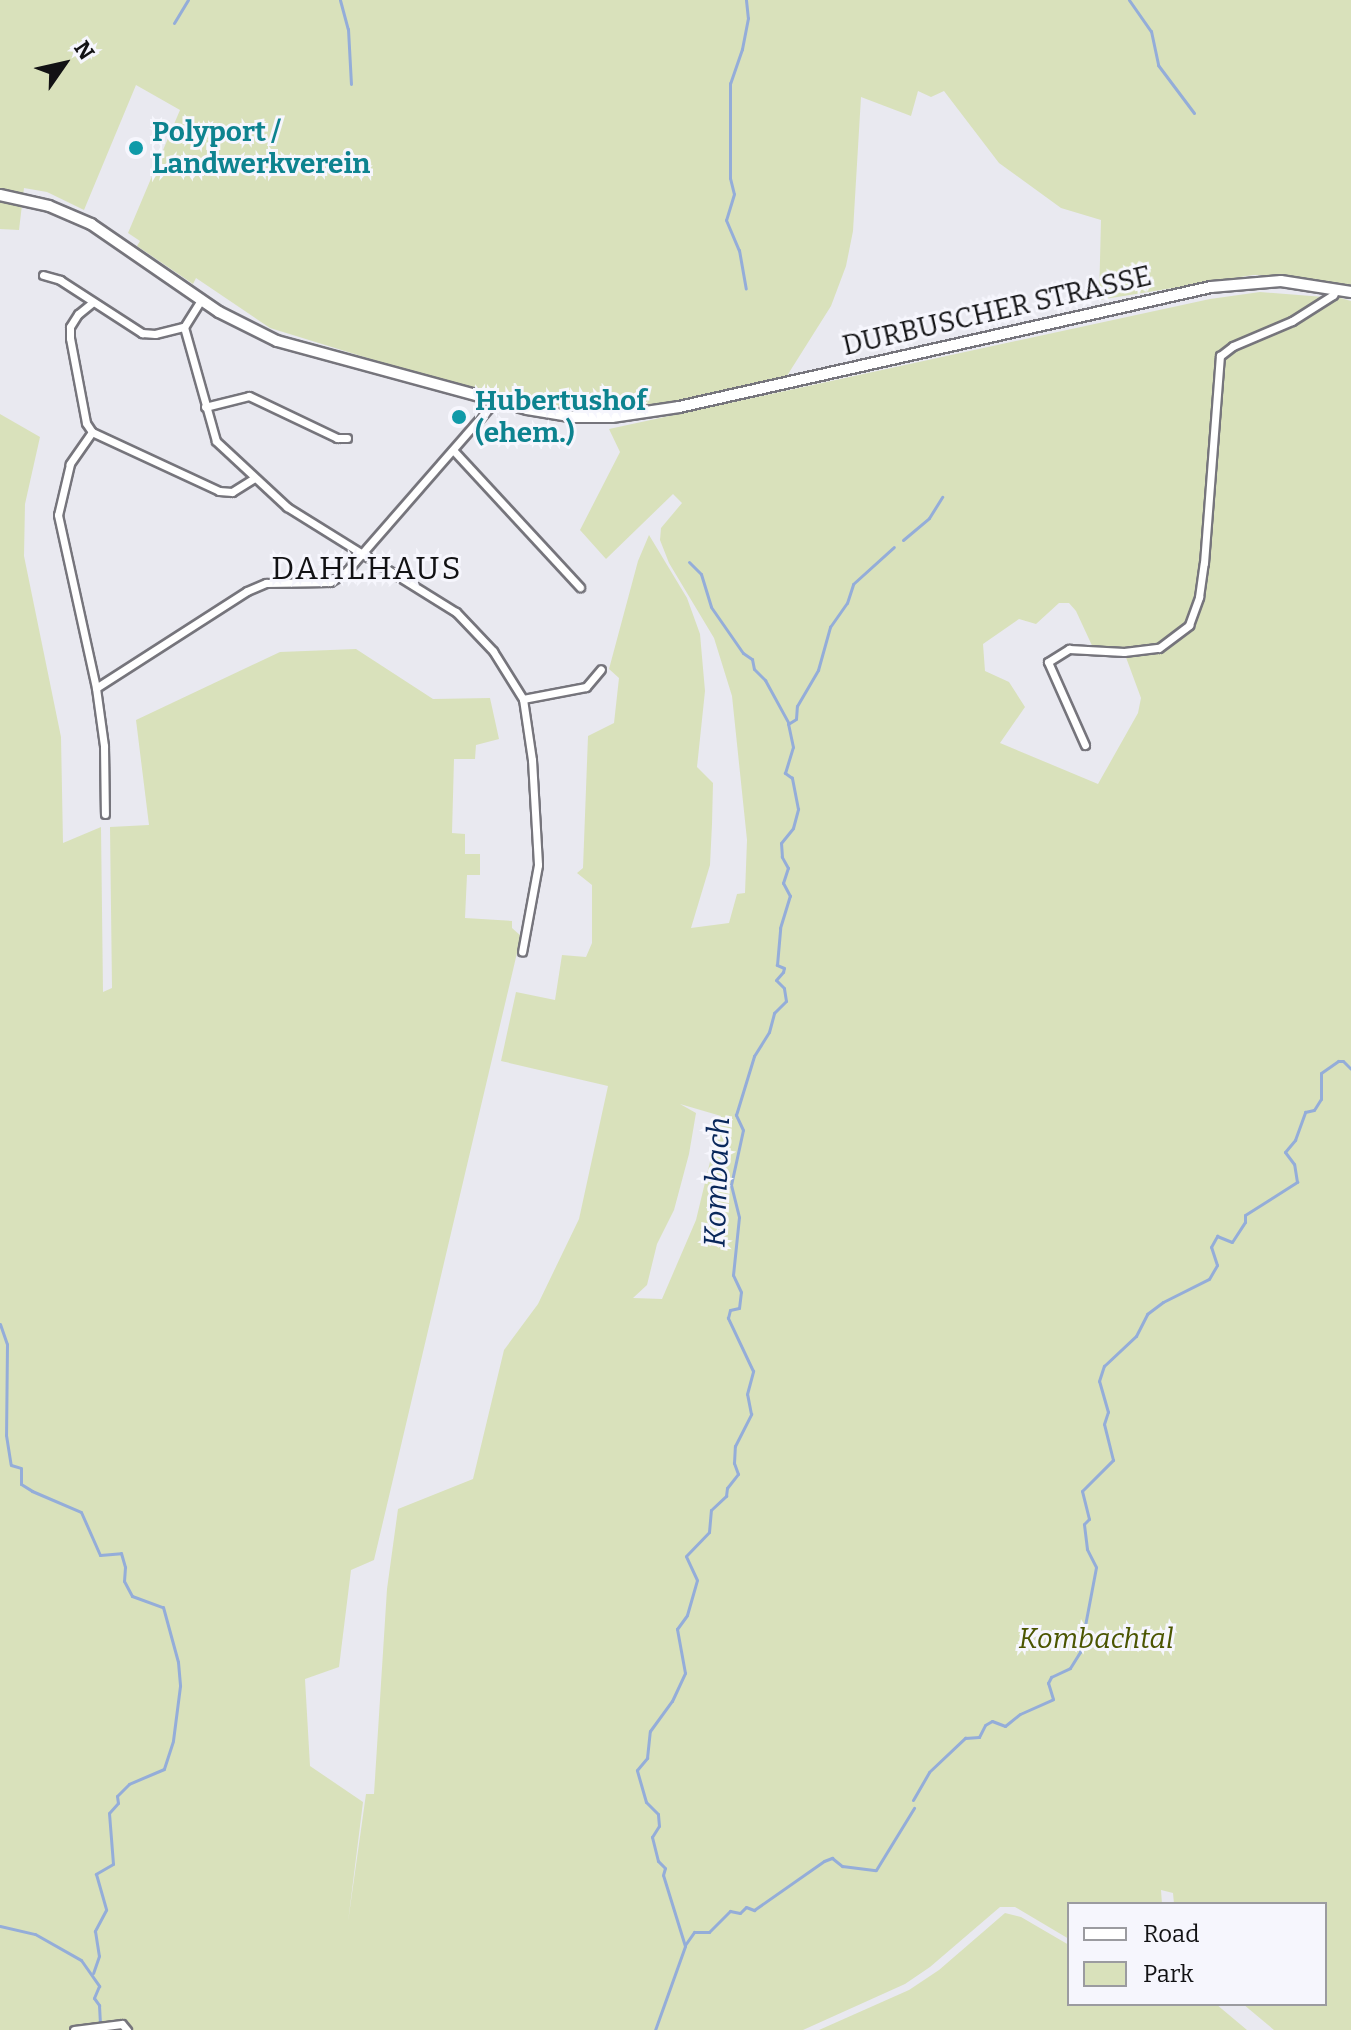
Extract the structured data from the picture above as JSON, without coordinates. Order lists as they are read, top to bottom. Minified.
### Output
{"streets":{"main road":["DURBUSCHER STRASSE"]},"districts":["DAHLHAUS"],"water":["Kombach"],"parks":["Kombachtal"],"places":["Polyport / Landwerkverein","Hubertushof (ehem.)"],"legend":["Road","Park"],"north":"top right"}
